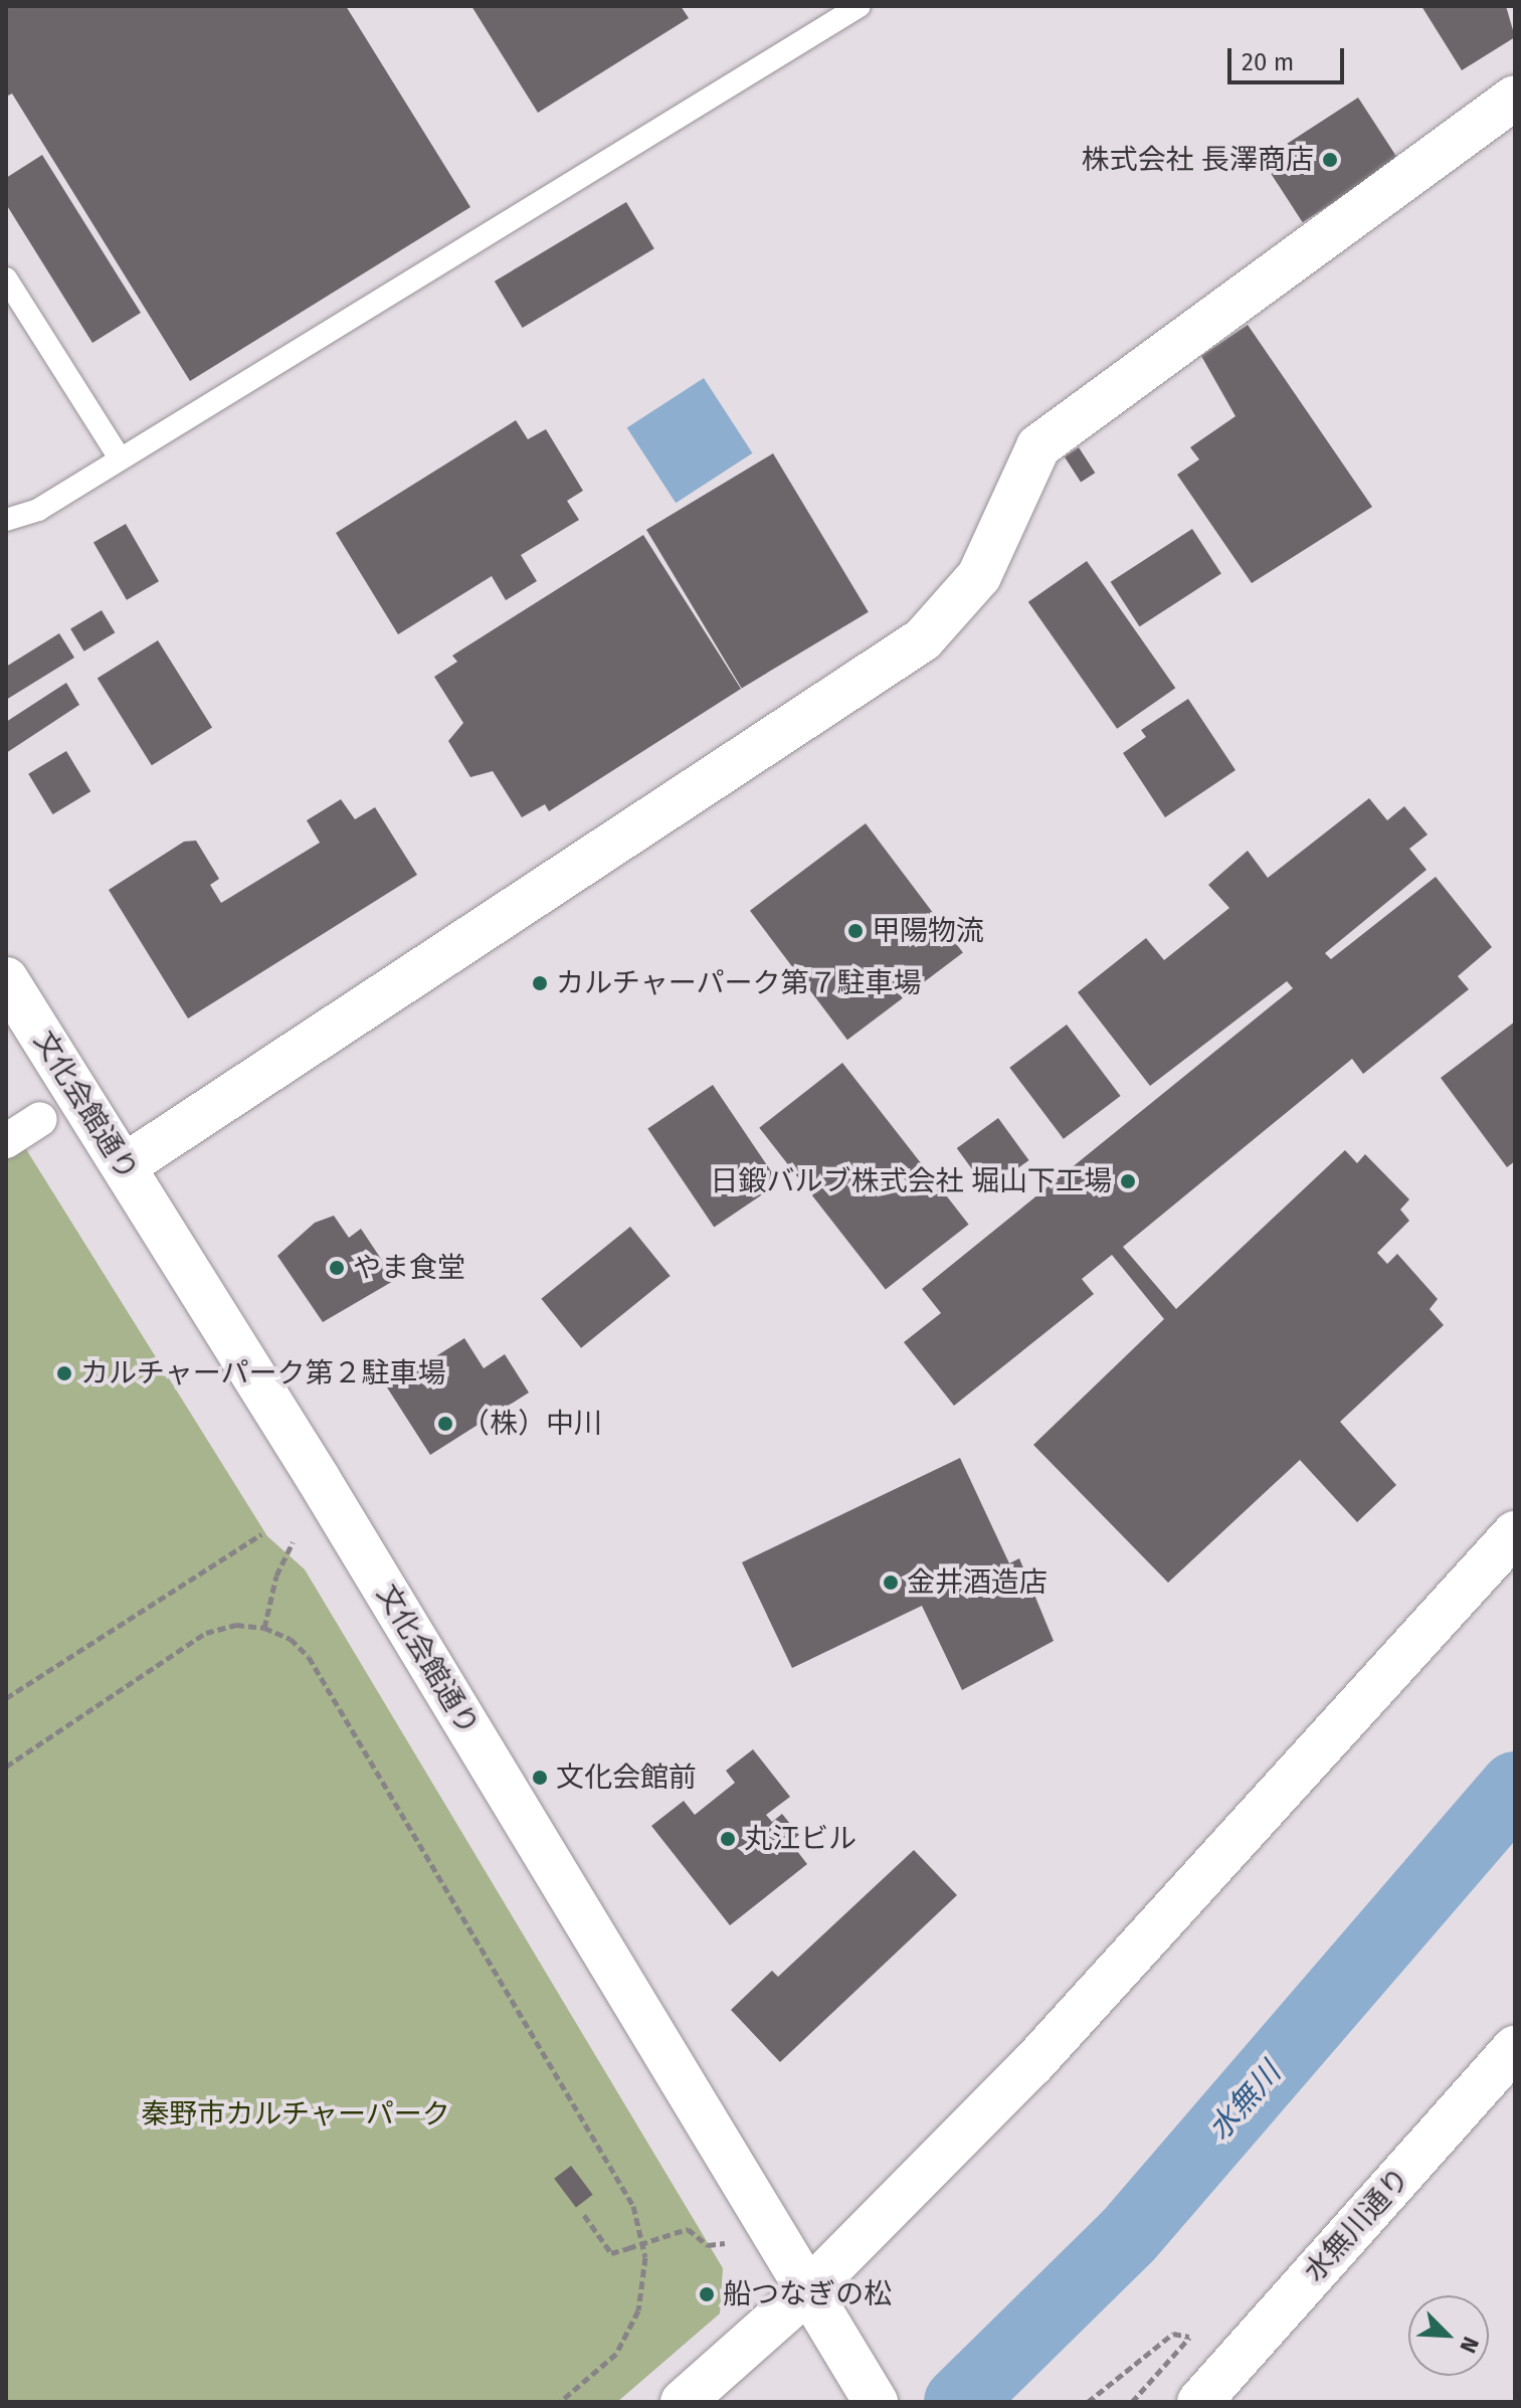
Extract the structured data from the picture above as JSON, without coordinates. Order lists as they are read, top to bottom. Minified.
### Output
{"streets":{"street":["文化会館通り","水無川通り"]},"water":["水無川"],"parks":["秦野市カルチャーパーク"],"places":["株式会社 長澤商店","甲陽物流","カルチャーパーク第７駐車場","日鍛バルブ株式会社 堀山下工場","やま食堂","カルチャーパーク第２駐車場","（株）中川","金井酒造店","文化会館前","丸江ビル","船つなぎの松"],"scale_bar":"20 m","north":"bottom right"}
